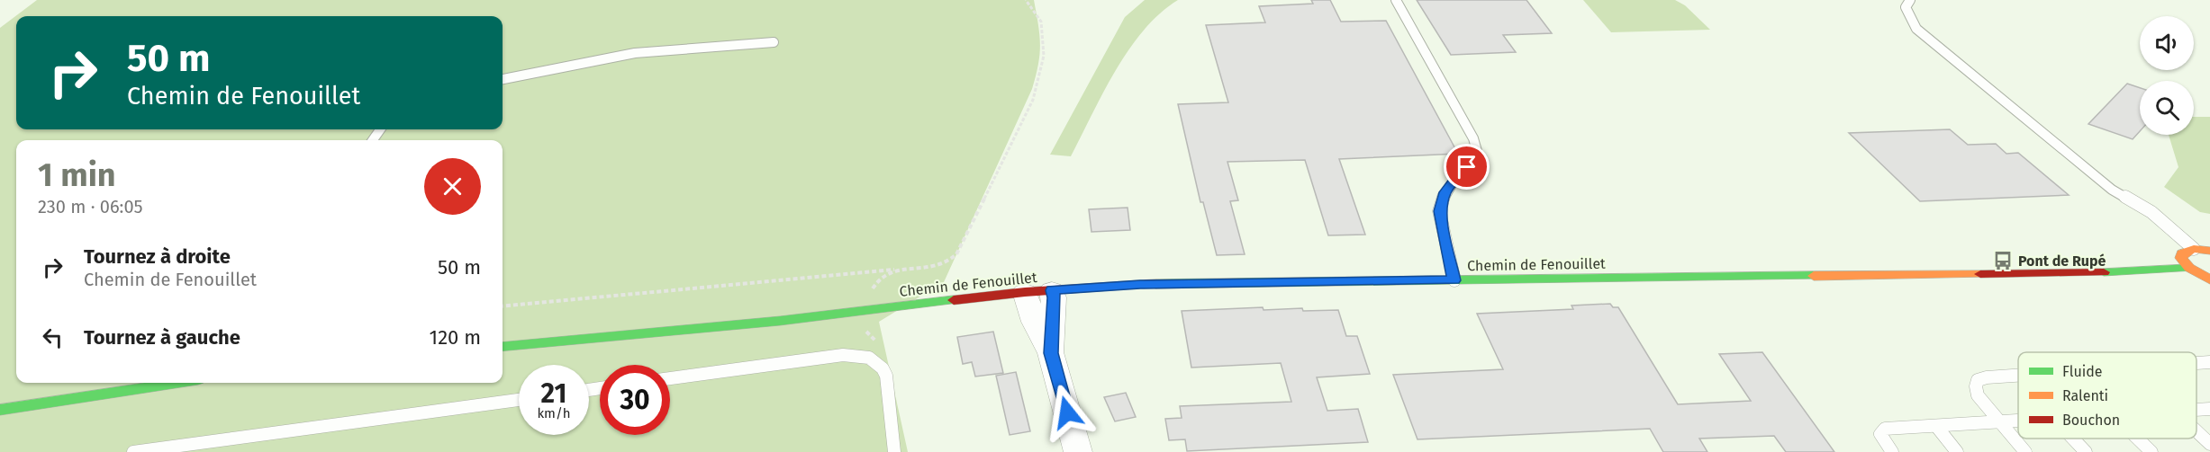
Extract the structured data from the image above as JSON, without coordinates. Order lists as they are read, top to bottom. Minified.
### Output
{"streets":{"street":["Chemin de Fenouillet"]},"places":{"bus stop":["Pont de Rupé"]},"legend":["Fluide","Ralenti","Bouchon"],"page":{"turn":["50 m","Chemin de Fenouillet"],"heading":["1 min","230 m · 06:05"],"list":[{"name":"Tournez à droite","note":"Chemin de Fenouillet","value":"50 m"},{"name":"Tournez à gauche","value":"120 m"}],"speed":"21 km/h","limit":"30"}}
